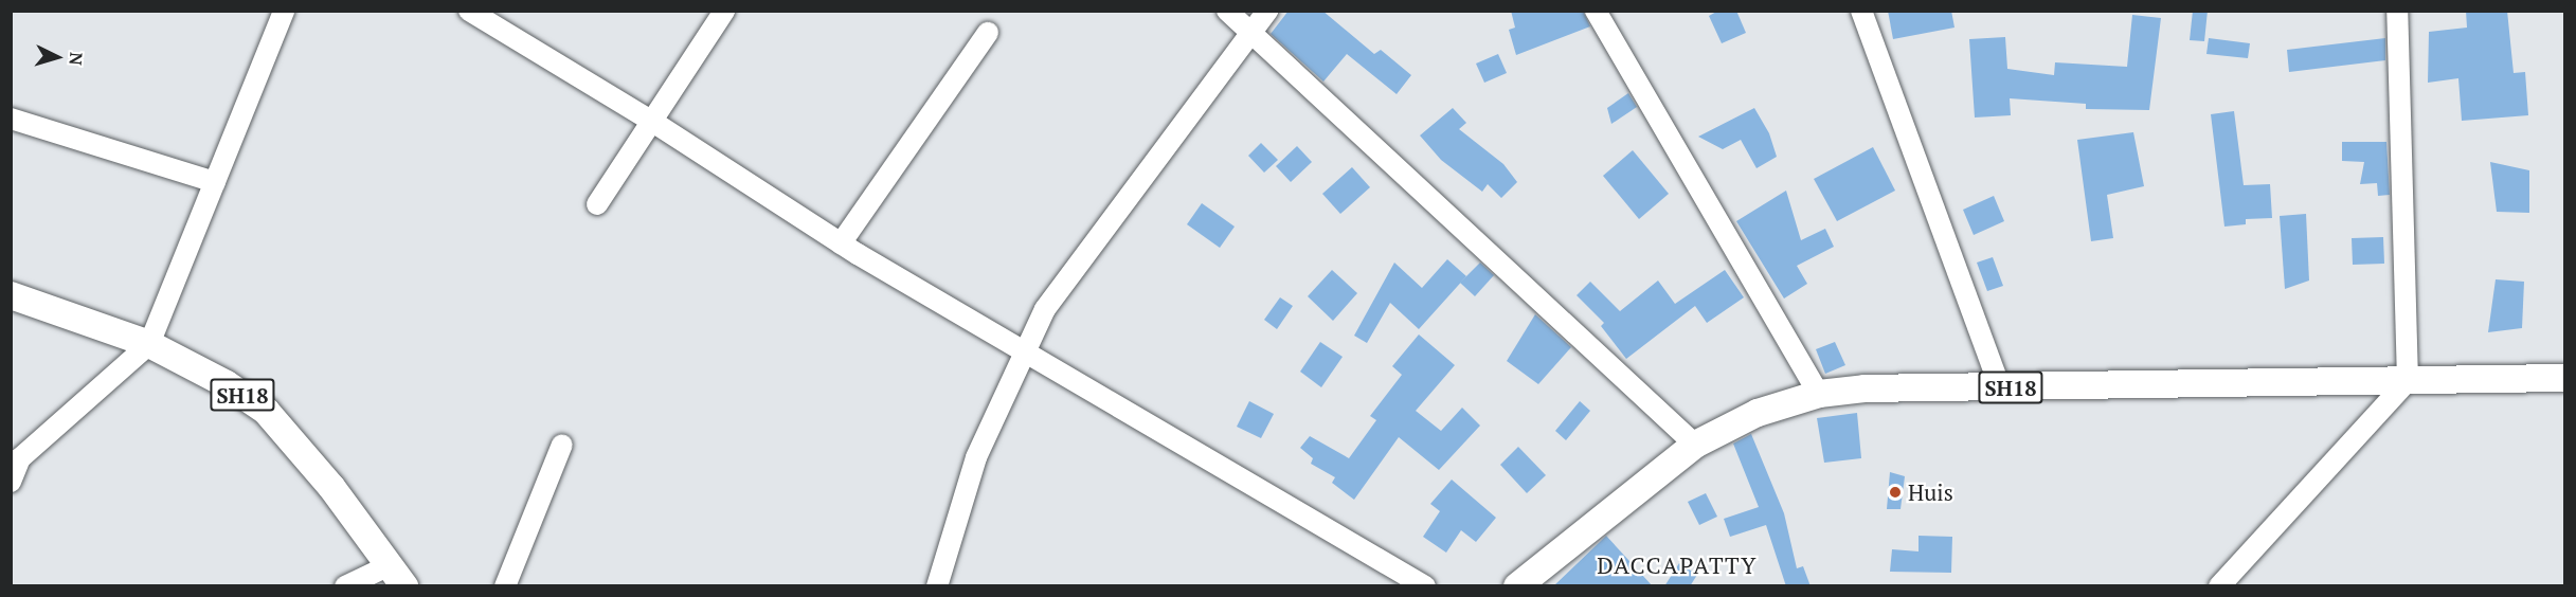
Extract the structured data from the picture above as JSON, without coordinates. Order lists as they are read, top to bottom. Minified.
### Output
{"streets":{"main road":["SH18"]},"districts":["DACCAPATTY"],"places":["Huis"],"north":"right"}
